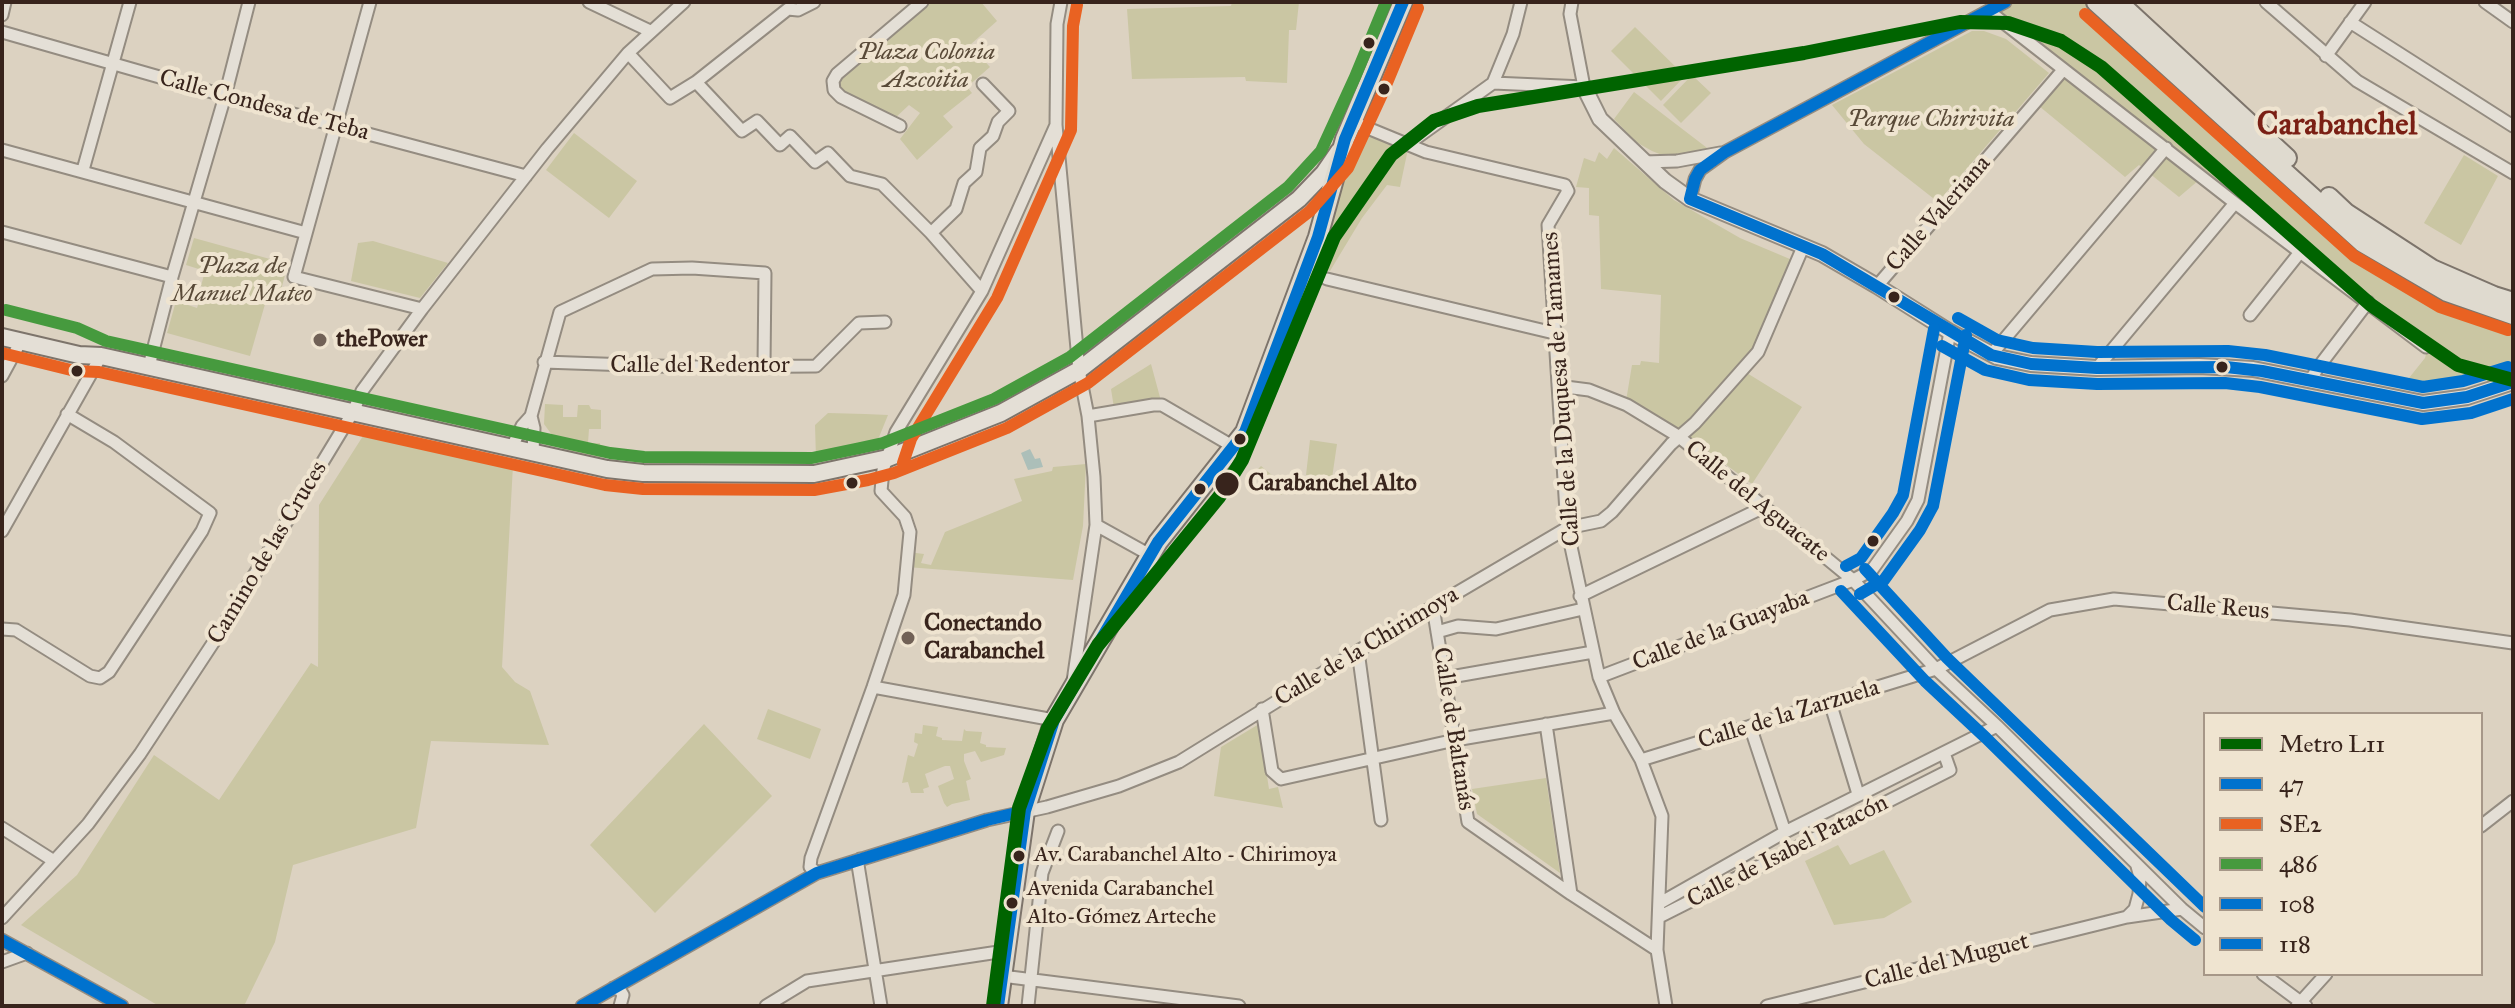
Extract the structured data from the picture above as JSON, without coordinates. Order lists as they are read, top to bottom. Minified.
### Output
{"streets":{"street":["Calle Condesa de Teba","Calle Valeriana","Calle del Redentor","Calle de la Duquesa de Tamames","Calle del Aguacate","Camino de las Cruces","Calle Reus","Calle de la Guayaba","Calle de la Chirimoya","Calle de la Zarzuela","Calle de Baltanás","Calle de Isabel Patacón","Calle del Muguet"]},"crossings":[["Calle Condesa de Teba","Camino de las Cruces"],["Calle de la Duquesa de Tamames","Calle del Aguacate"],["Calle de la Duquesa de Tamames","Calle de la Guayaba"],["Calle de la Duquesa de Tamames","Calle de la Chirimoya"],["Calle de la Duquesa de Tamames","Calle de la Zarzuela"],["Calle de la Duquesa de Tamames","Calle de Baltanás"],["Calle de la Duquesa de Tamames","Calle de Isabel Patacón"],["Calle del Aguacate","Calle Reus"],["Calle del Aguacate","Calle de la Guayaba"],["Calle del Aguacate","Calle de la Chirimoya"],["Calle del Aguacate","Calle de la Zarzuela"],["Calle del Aguacate","Calle de Isabel Patacón"],["Calle del Aguacate","Calle del Muguet"],["Calle Reus","Calle de la Zarzuela"],["Calle de la Chirimoya","Calle de Baltanás"]],"districts":["Carabanchel"],"parks":["Plaza Colonia Azcoitia","Parque Chirivita","Plaza de Manuel Mateo"],"places":["thePower","Carabanchel Alto","Conectando Carabanchel","Av. Carabanchel Alto - Chirimoya","Avenida Carabanchel Alto-Gómez Arteche"],"lines":["transit line 47","transit line 486","transit line SE2","metro line L11","transit line 118","transit line 108"],"legend":["Metro L11","47","SE2","486","108","118"]}
